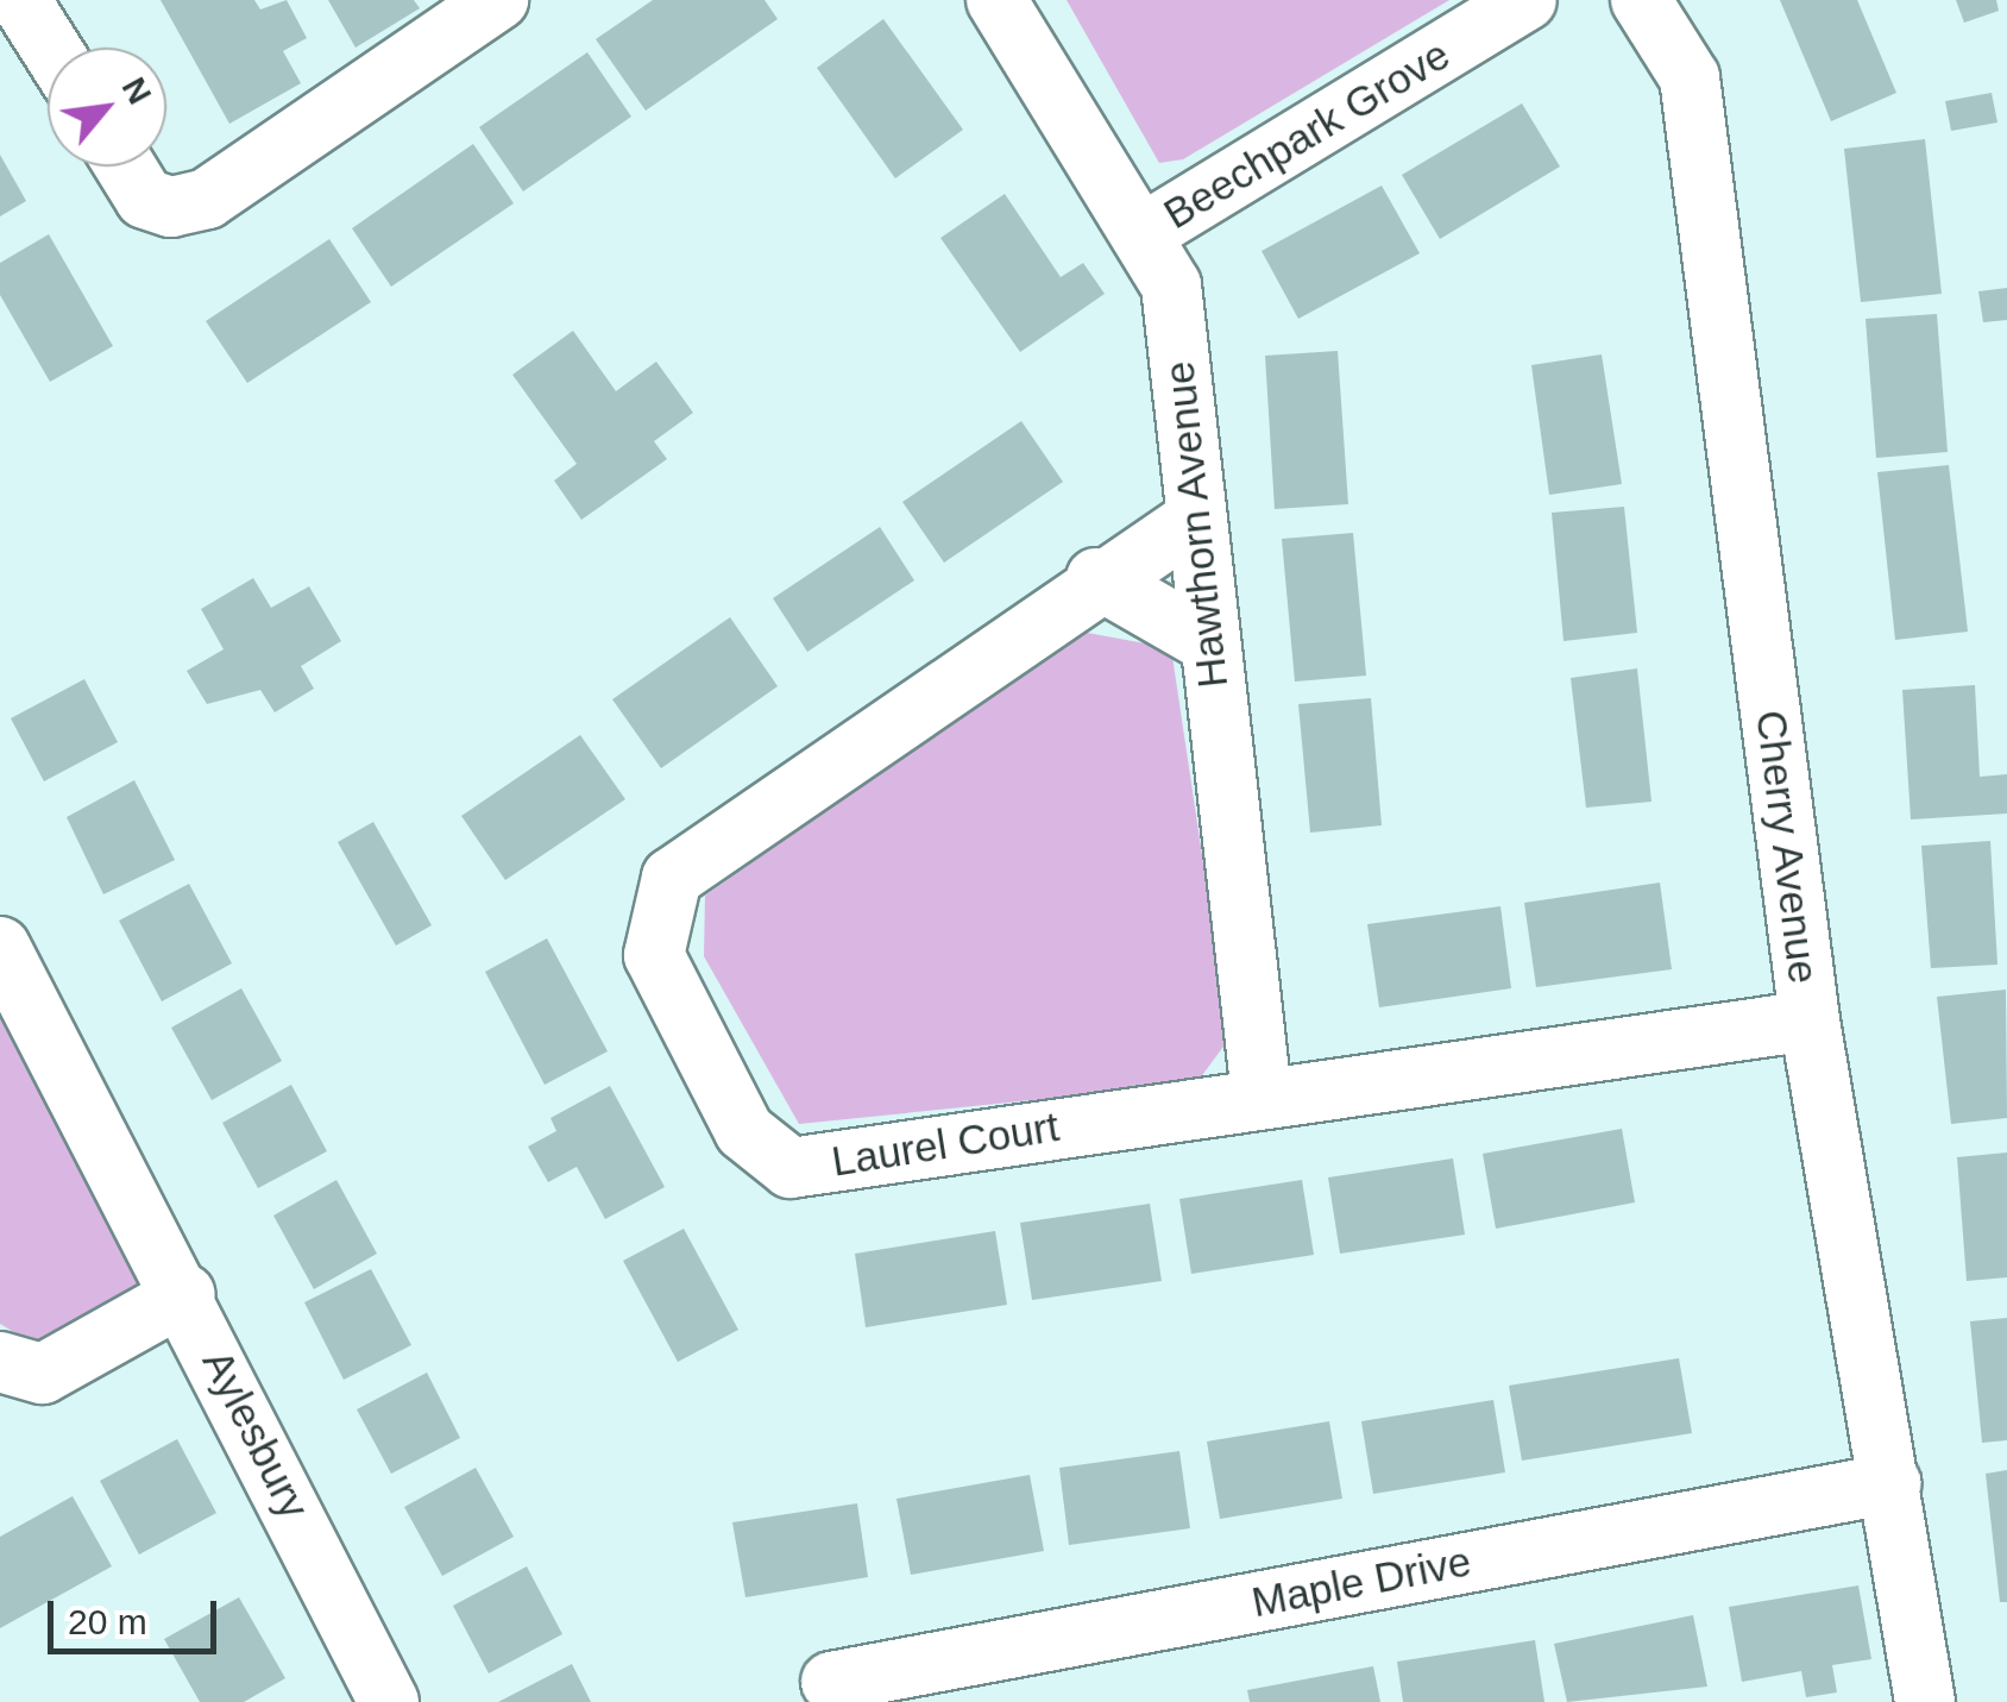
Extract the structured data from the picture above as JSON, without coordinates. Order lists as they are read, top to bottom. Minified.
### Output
{"streets":{"street":["Beechpark Grove","Hawthorn Avenue","Cherry Avenue","Laurel Court","Aylesbury","Maple Drive"]},"crossings":[["Beechpark Grove","Hawthorn Avenue"],["Hawthorn Avenue","Laurel Court"],["Cherry Avenue","Laurel Court"],["Cherry Avenue","Maple Drive"]],"scale_bar":"20 m","north":"top right"}
